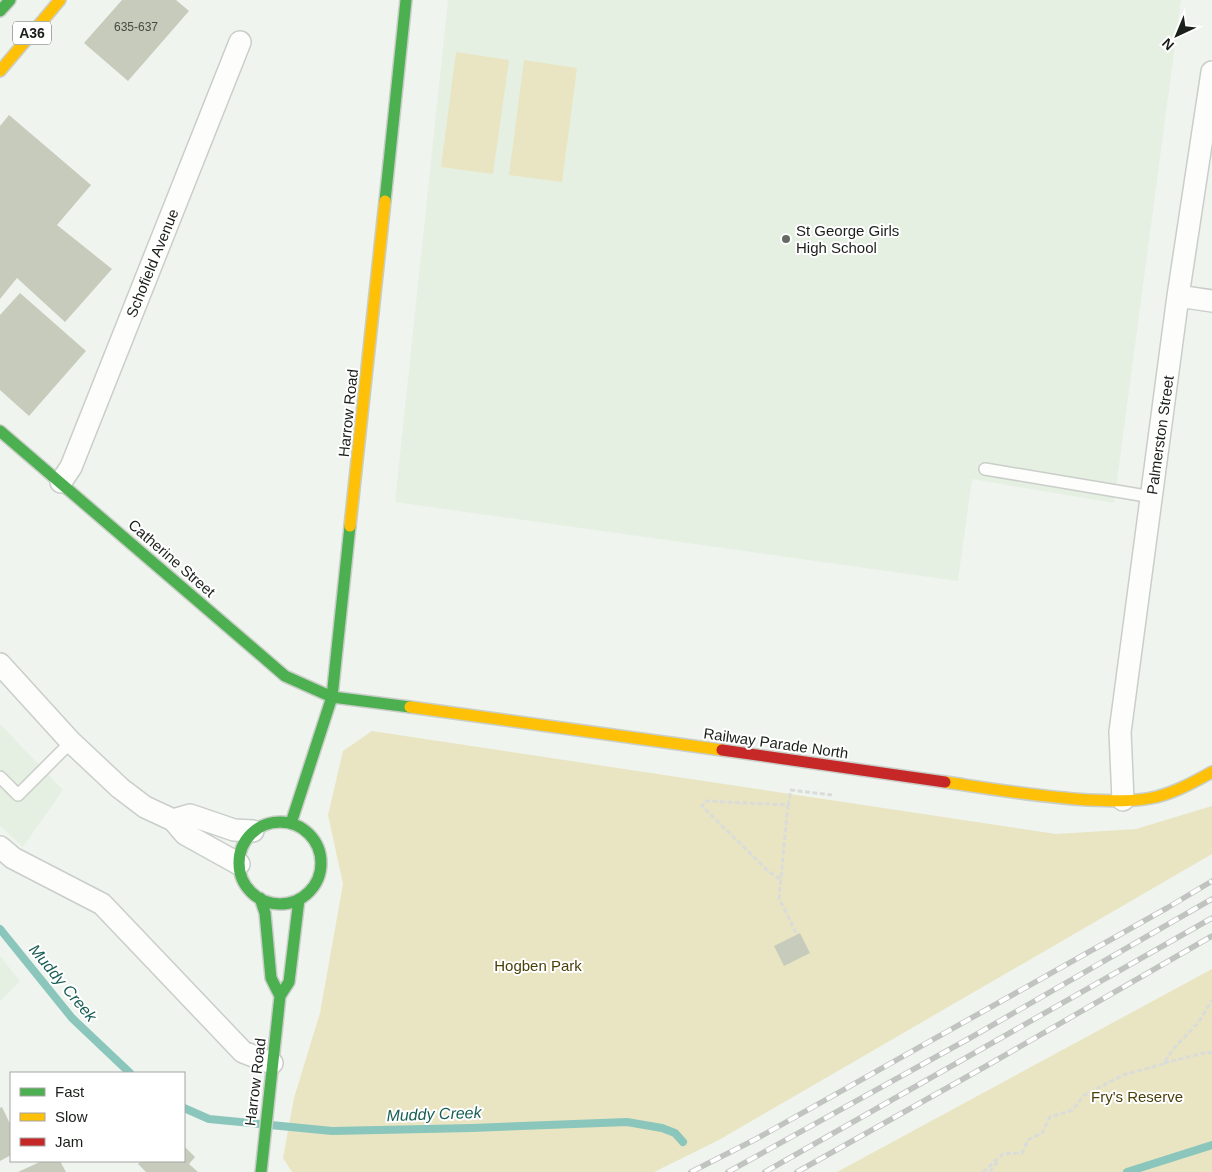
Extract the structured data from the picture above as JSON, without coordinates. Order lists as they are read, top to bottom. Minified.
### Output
{"streets":{"main road":["A36","Harrow Road","Catherine Street","Railway Parade North"],"street":["Schofield Avenue","Palmerston Street"]},"crossings":[["Schofield Avenue","Catherine Street"],["Harrow Road","Catherine Street"],["Harrow Road","Railway Parade North"],["Palmerston Street","Railway Parade North"],["Catherine Street","Railway Parade North"]],"water":["Muddy Creek"],"parks":["Hogben Park","Fry's Reserve"],"places":["St George Girls High School"],"house_numbers":["635-637"],"legend":["Fast","Slow","Jam"],"north":"bottom left"}
